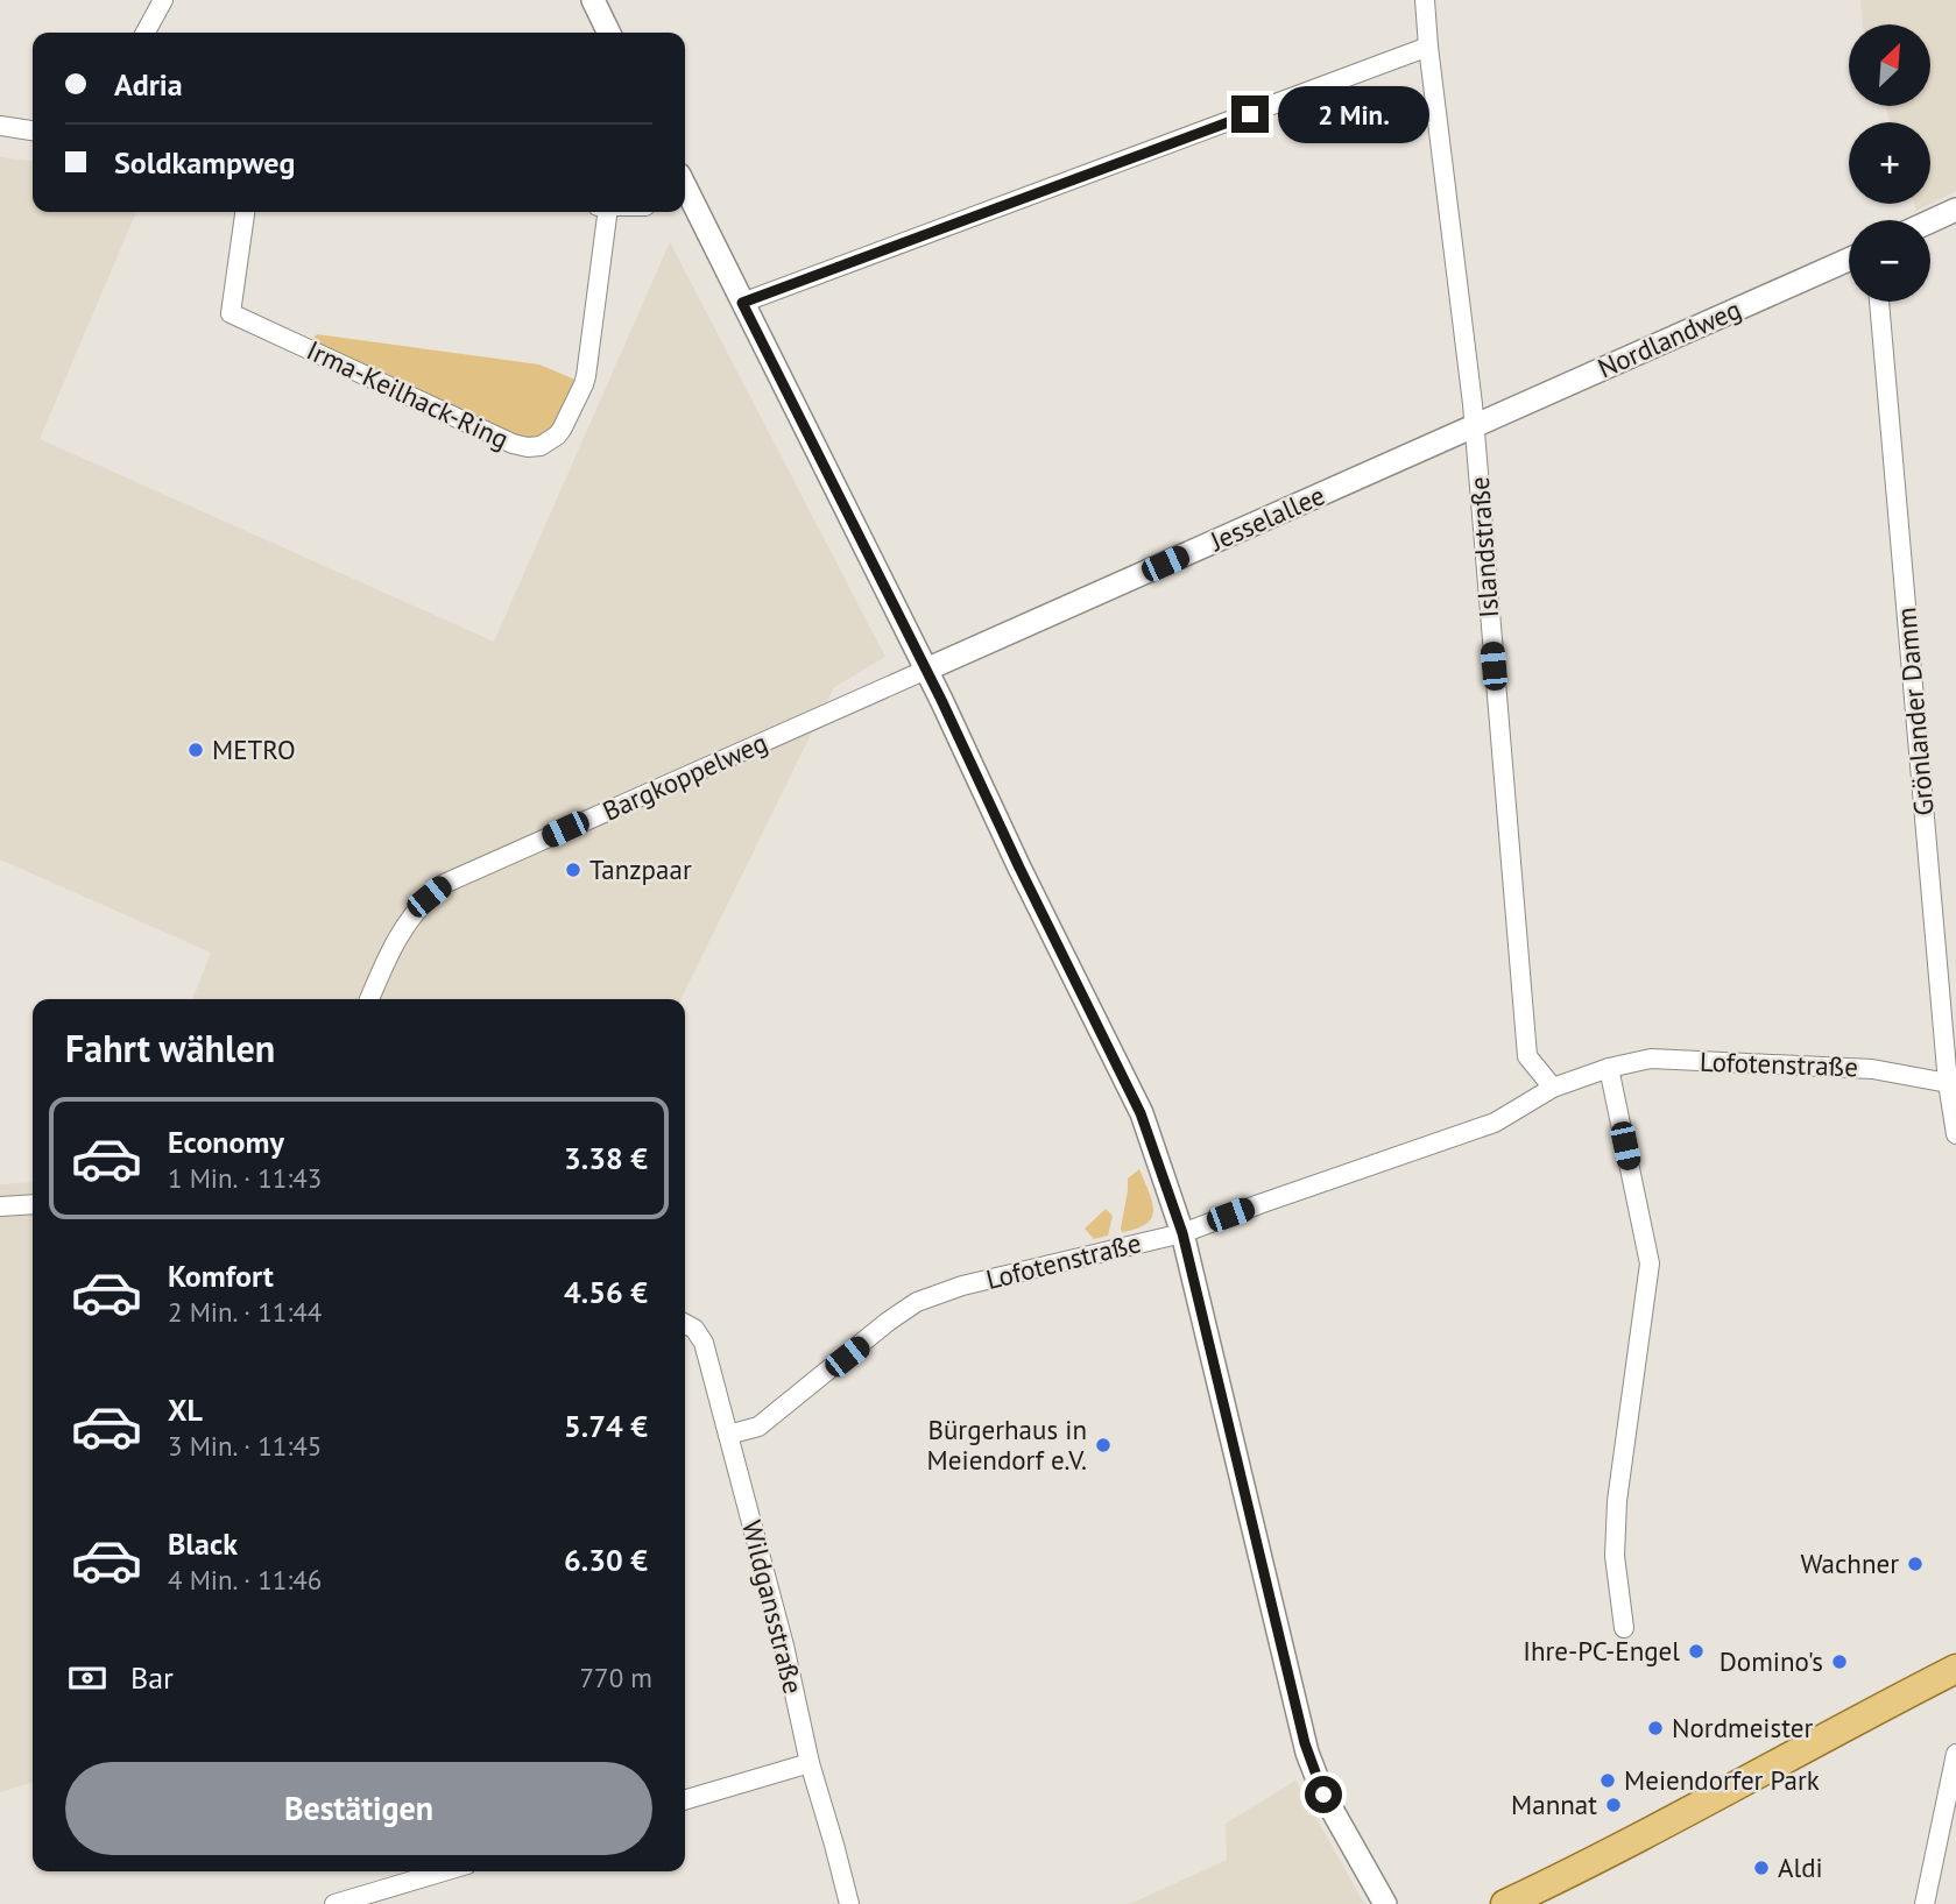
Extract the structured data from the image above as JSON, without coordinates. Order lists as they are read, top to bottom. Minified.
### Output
{"streets":{"street":["Nordlandweg","Irma-Keilhack-Ring","Jesselallee","Islandstraße","Grönlander Damm","Bargkoppelweg","Lofotenstraße","Wildgansstraße"]},"crossings":[["Nordlandweg","Jesselallee"],["Nordlandweg","Islandstraße"],["Jesselallee","Islandstraße"],["Jesselallee","Bargkoppelweg"],["Islandstraße","Lofotenstraße"],["Grönlander Damm","Lofotenstraße"],["Lofotenstraße","Wildgansstraße"]],"places":["METRO","Tanzpaar","Bürgerhaus in Meiendorf e.V.","Wachner","Ihre-PC-Engel","Domino's","Nordmeister","Meiendorfer Park","Mannat","Aldi"],"north":"top right","page":{"map_buttons":["+","−"],"banner":["Adria","Soldkampweg"],"bubble":"2 Min.","heading":"Fahrt wählen","list":[{"name":"Economy","note":"1 Min. · 11:43","value":"3.38 €"},{"name":"Komfort","note":"2 Min. · 11:44","value":"4.56 €"},{"name":"XL","note":"3 Min. · 11:45","value":"5.74 €"},{"name":"Black","note":"4 Min. · 11:46","value":"6.30 €"}],"pay":["Bar","770 m"],"buttons":"Bestätigen"}}
